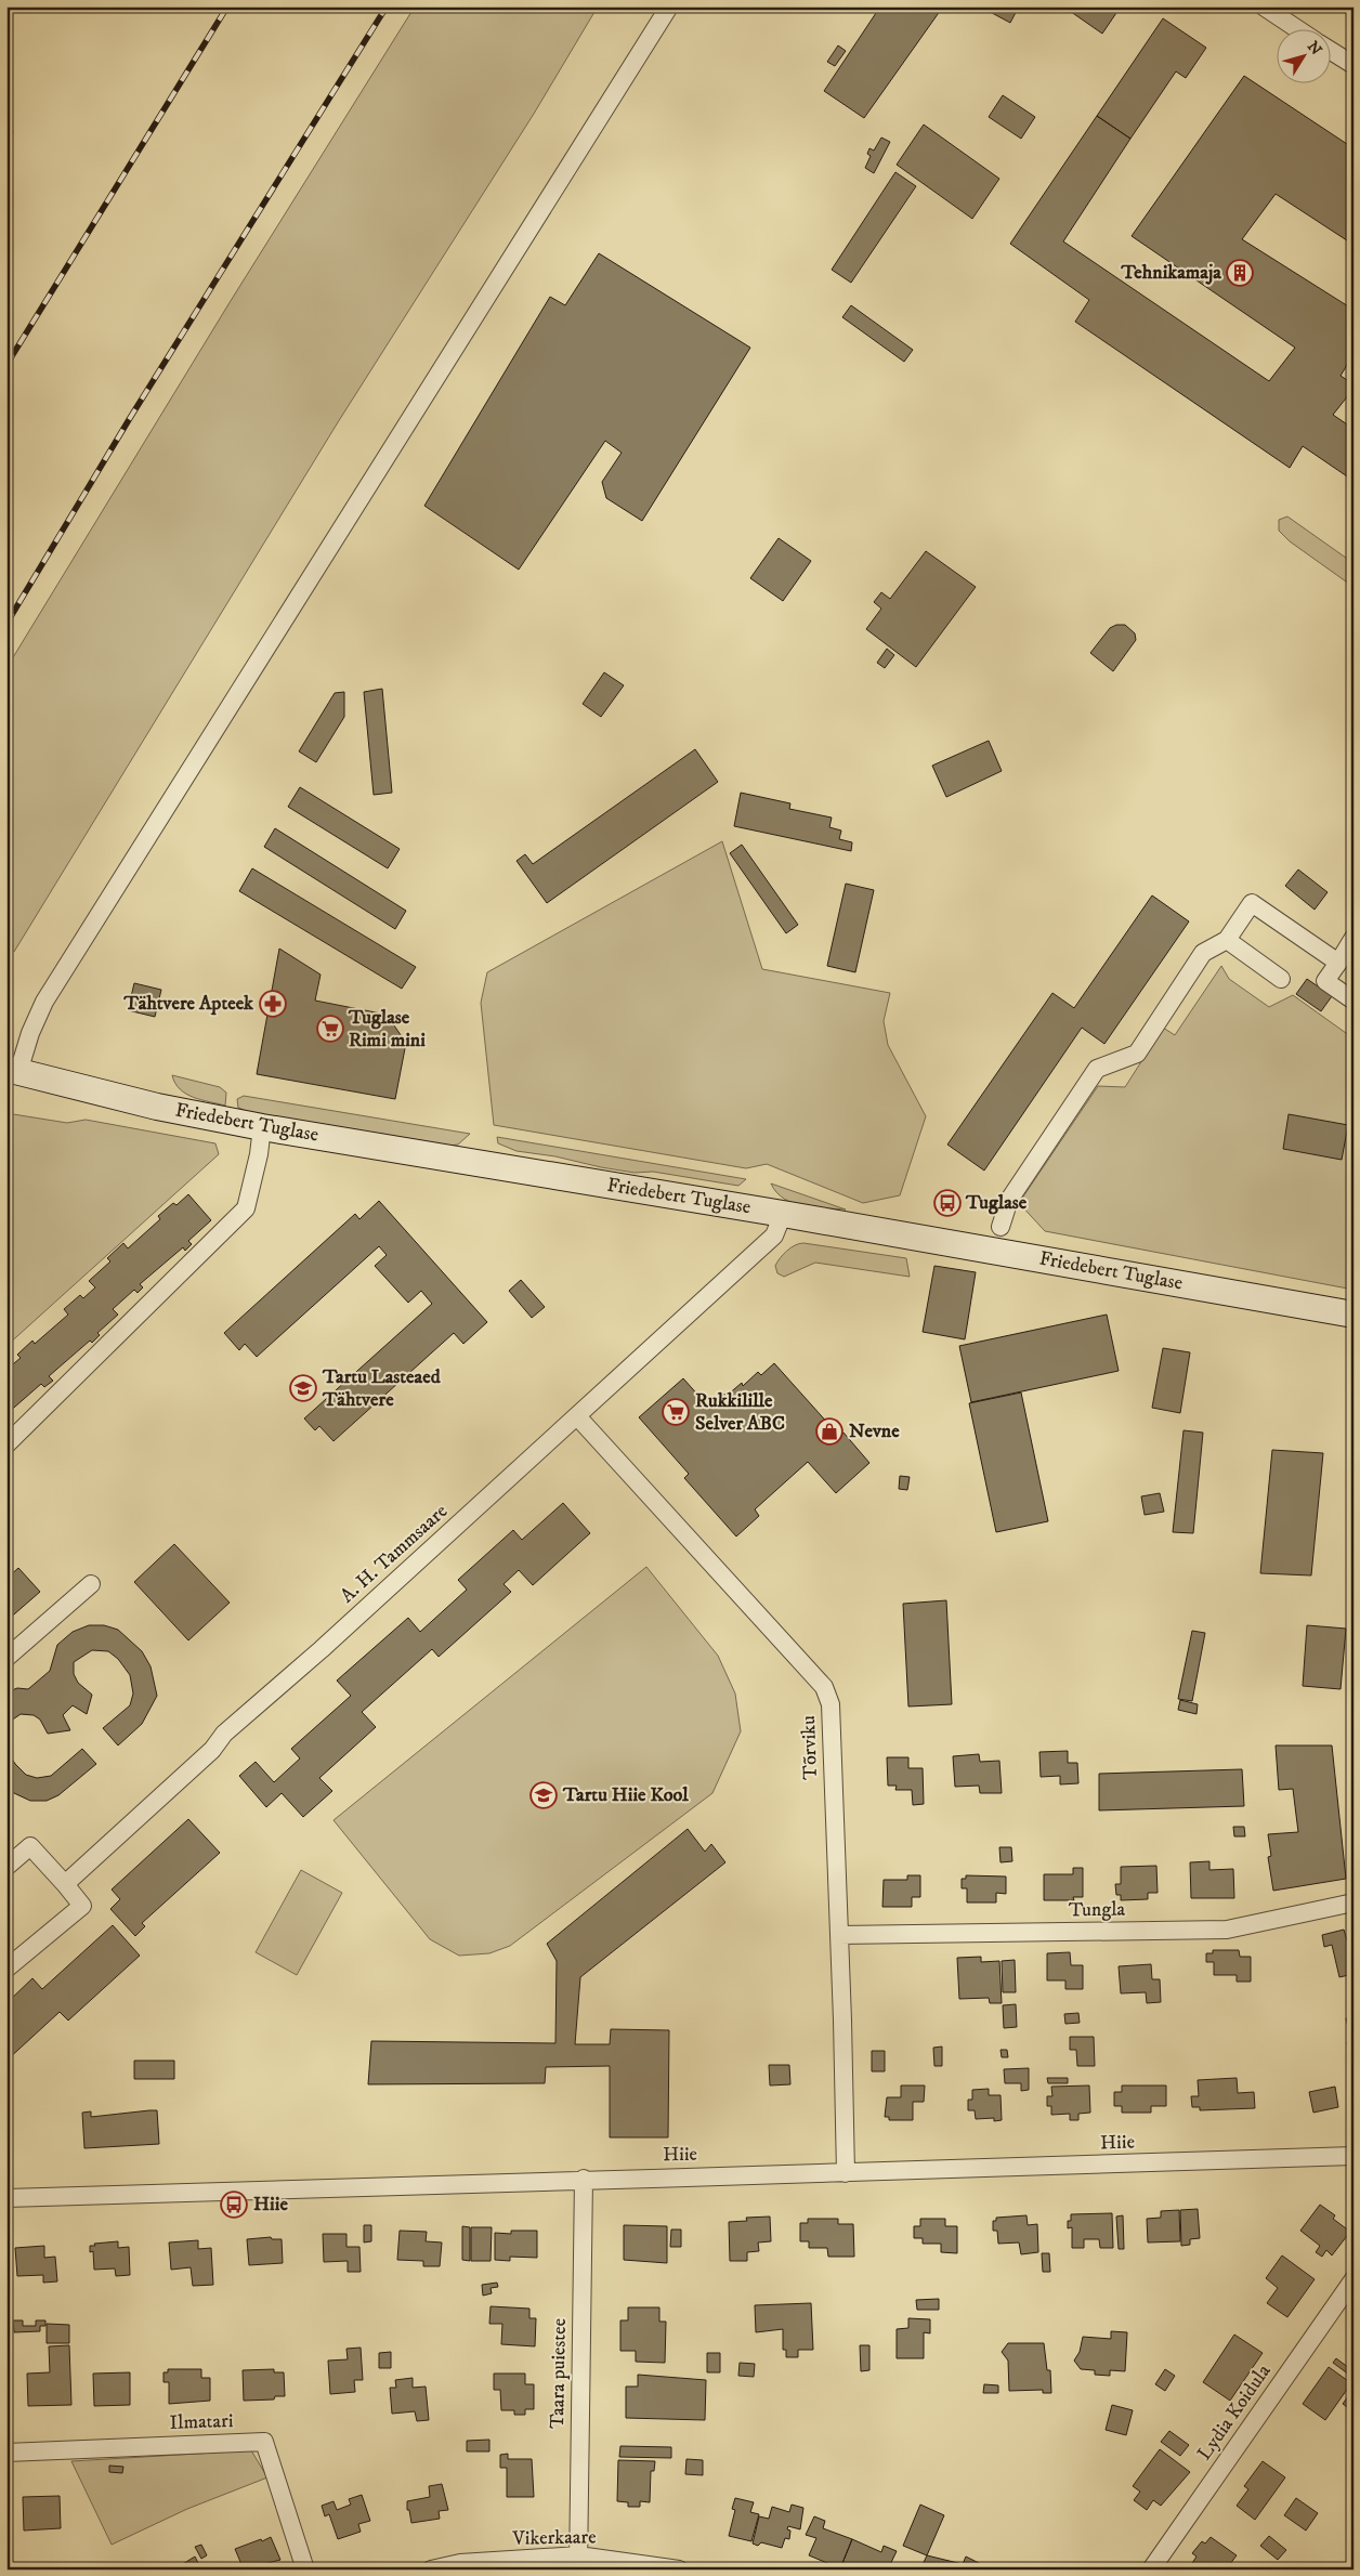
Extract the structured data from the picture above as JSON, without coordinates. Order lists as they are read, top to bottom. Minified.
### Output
{"streets":{"street":["Friedebert Tuglase","A. H. Tammsaare","Tõrviku","Tungla","Hiie","Taara puiestee","Lydia Koidula","Ilmatari","Vikerkaare"]},"crossings":[["Friedebert Tuglase","A. H. Tammsaare"],["A. H. Tammsaare","Tõrviku"],["Tõrviku","Tungla"],["Tõrviku","Hiie"],["Hiie","Taara puiestee"],["Taara puiestee","Vikerkaare"]],"places":{"building":["Tehnikamaja"],"pharmacy":["Tähtvere Apteek"],"supermarket":["Tuglase Rimi mini","Rukkilille Selver ABC"],"bus stop":["Tuglase","Hiie"],"school or university":["Tartu Lasteaed Tähtvere","Tartu Hiie Kool"],"shop":["Nevne"]},"north":"top right"}
